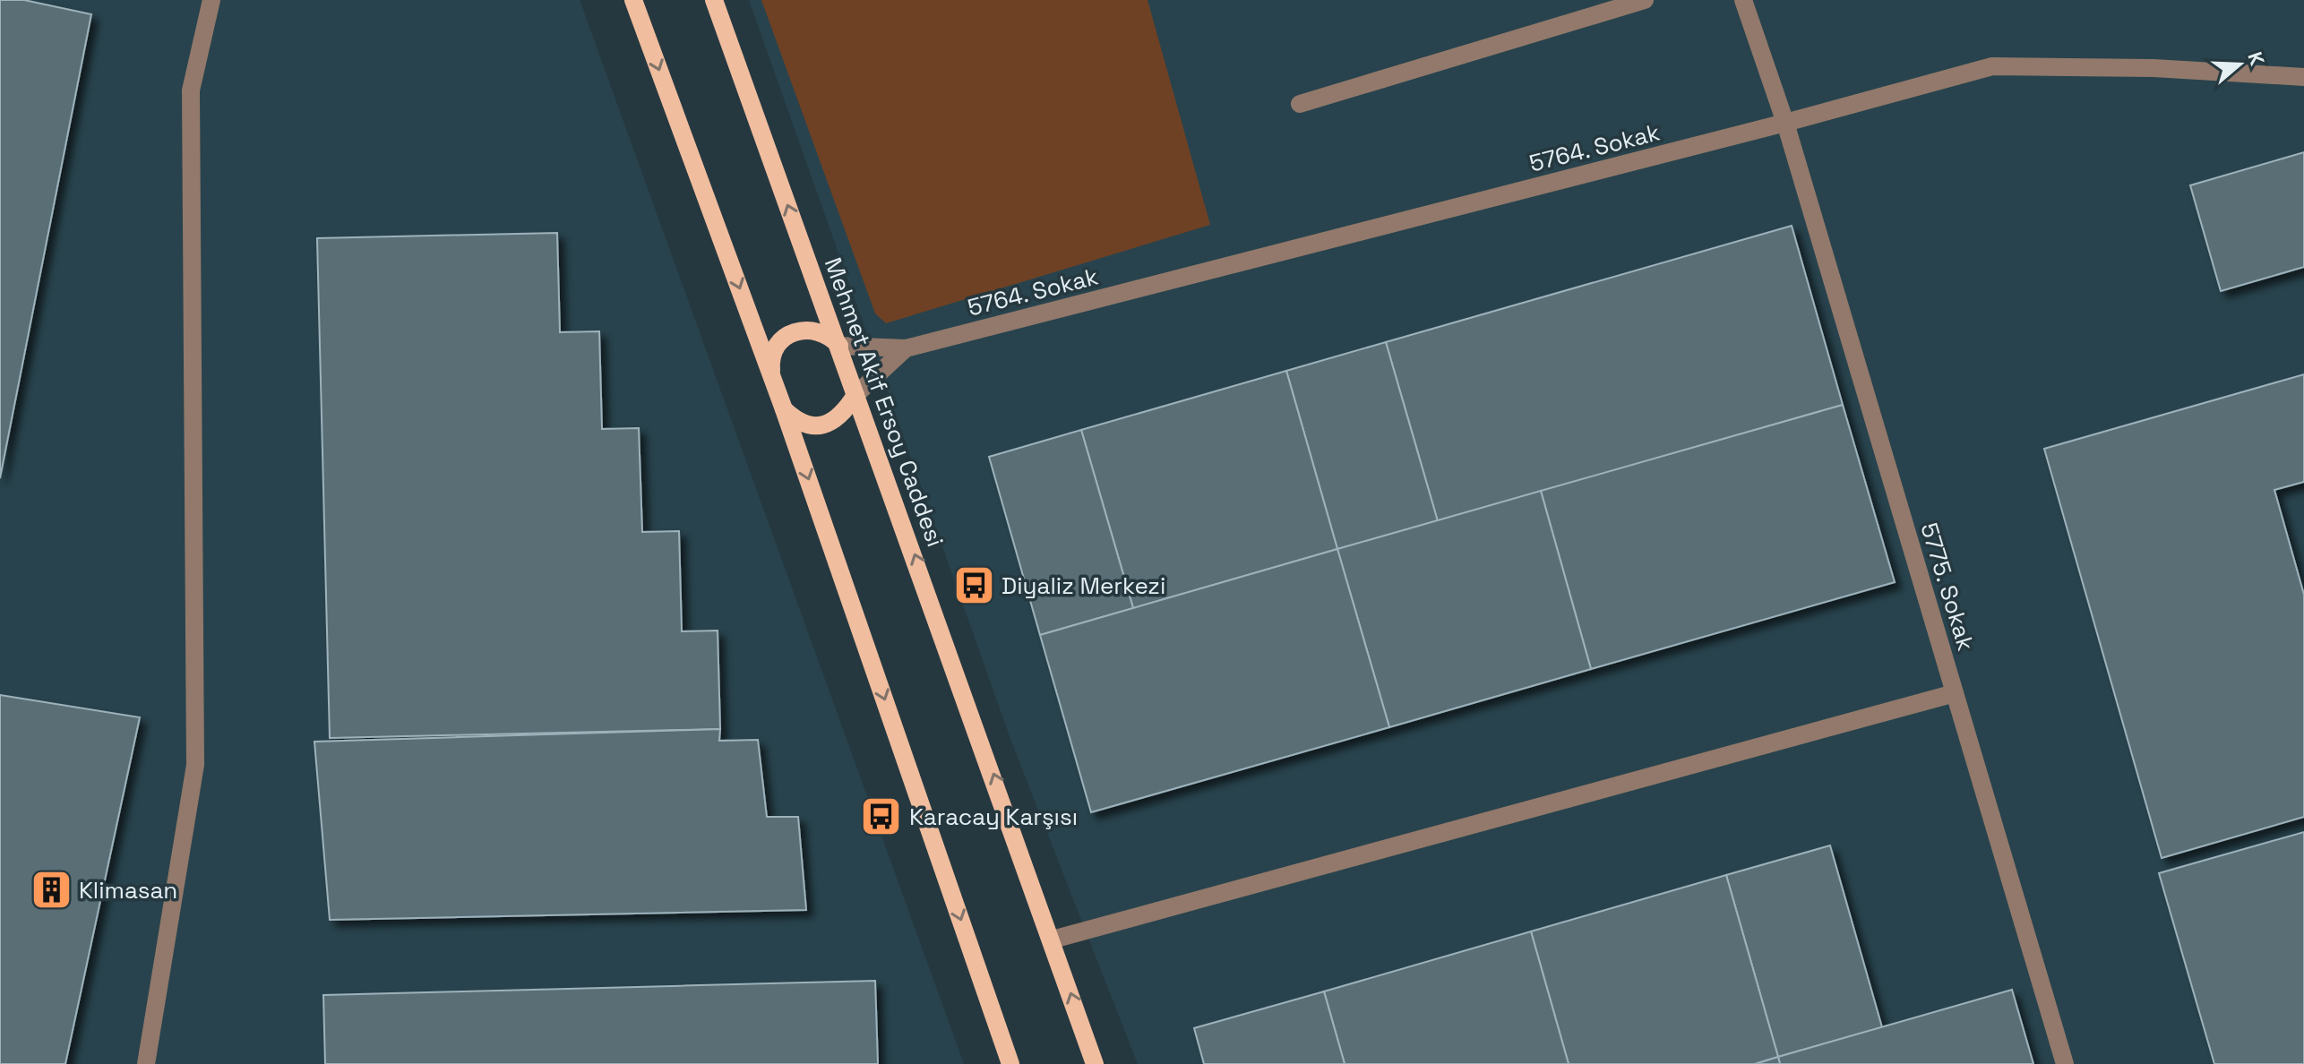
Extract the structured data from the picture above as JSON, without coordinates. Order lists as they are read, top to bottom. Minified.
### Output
{"streets":{"main road":["Mehmet Akif Ersoy Caddesi"],"street":["5764. Sokak","5775. Sokak"]},"crossings":[["5764. Sokak","5775. Sokak"]],"places":{"bus stop":["Diyaliz Merkezi","Karacay Karşısı"],"building":["Klimasan"]},"north":"right"}
